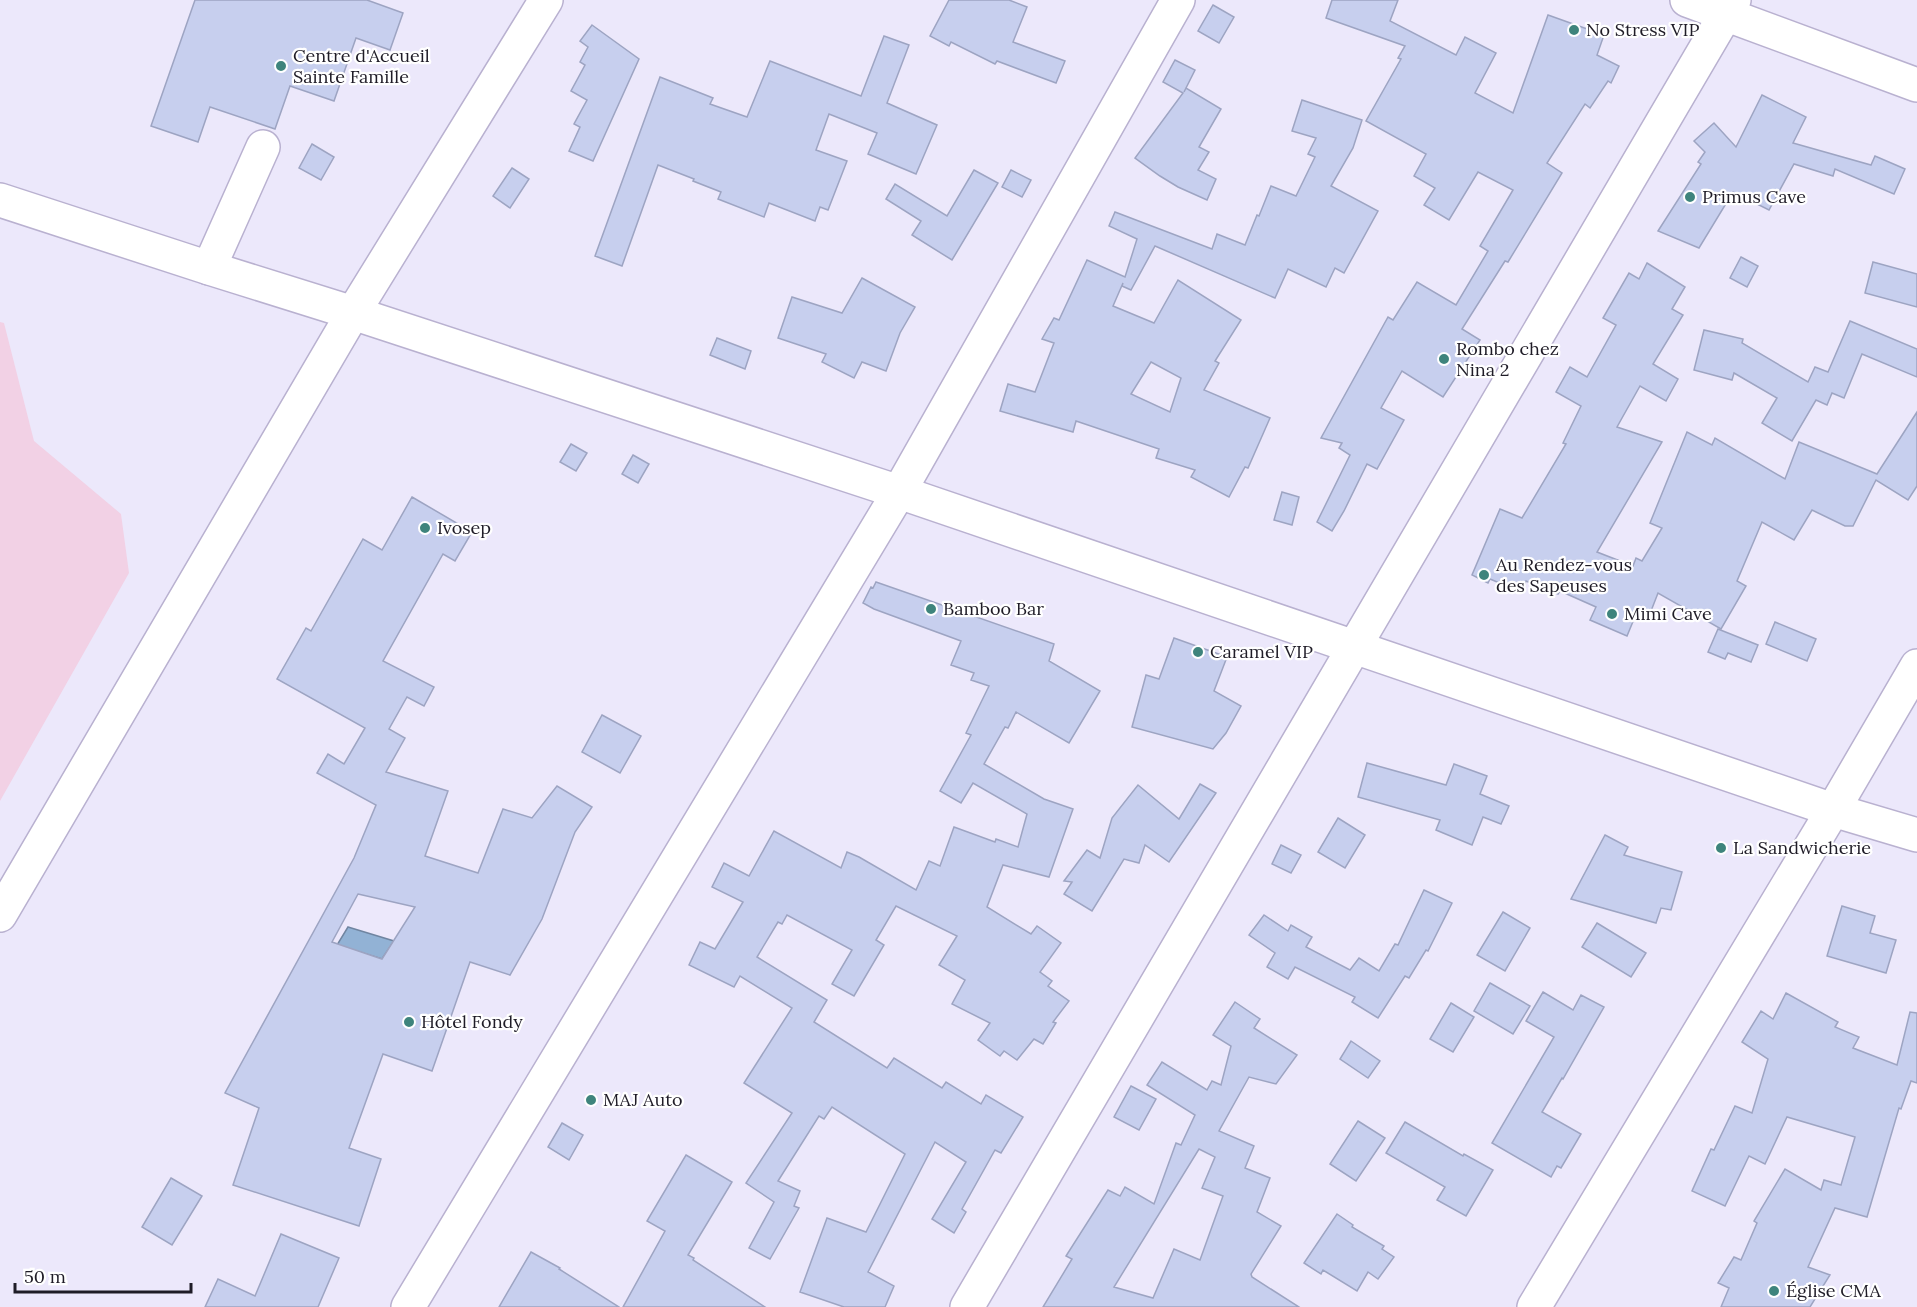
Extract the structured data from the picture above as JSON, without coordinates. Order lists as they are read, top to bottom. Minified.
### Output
{"places":["No Stress VIP","Centre d'Accueil Sainte Famille","Primus Cave","Rombo chez Nina 2","Ivosep","Au Rendez-vous des Sapeuses","Bamboo Bar","Mimi Cave","Caramel VIP","La Sandwicherie","Hôtel Fondy","MAJ Auto","Église CMA"],"scale_bar":"50 m"}
